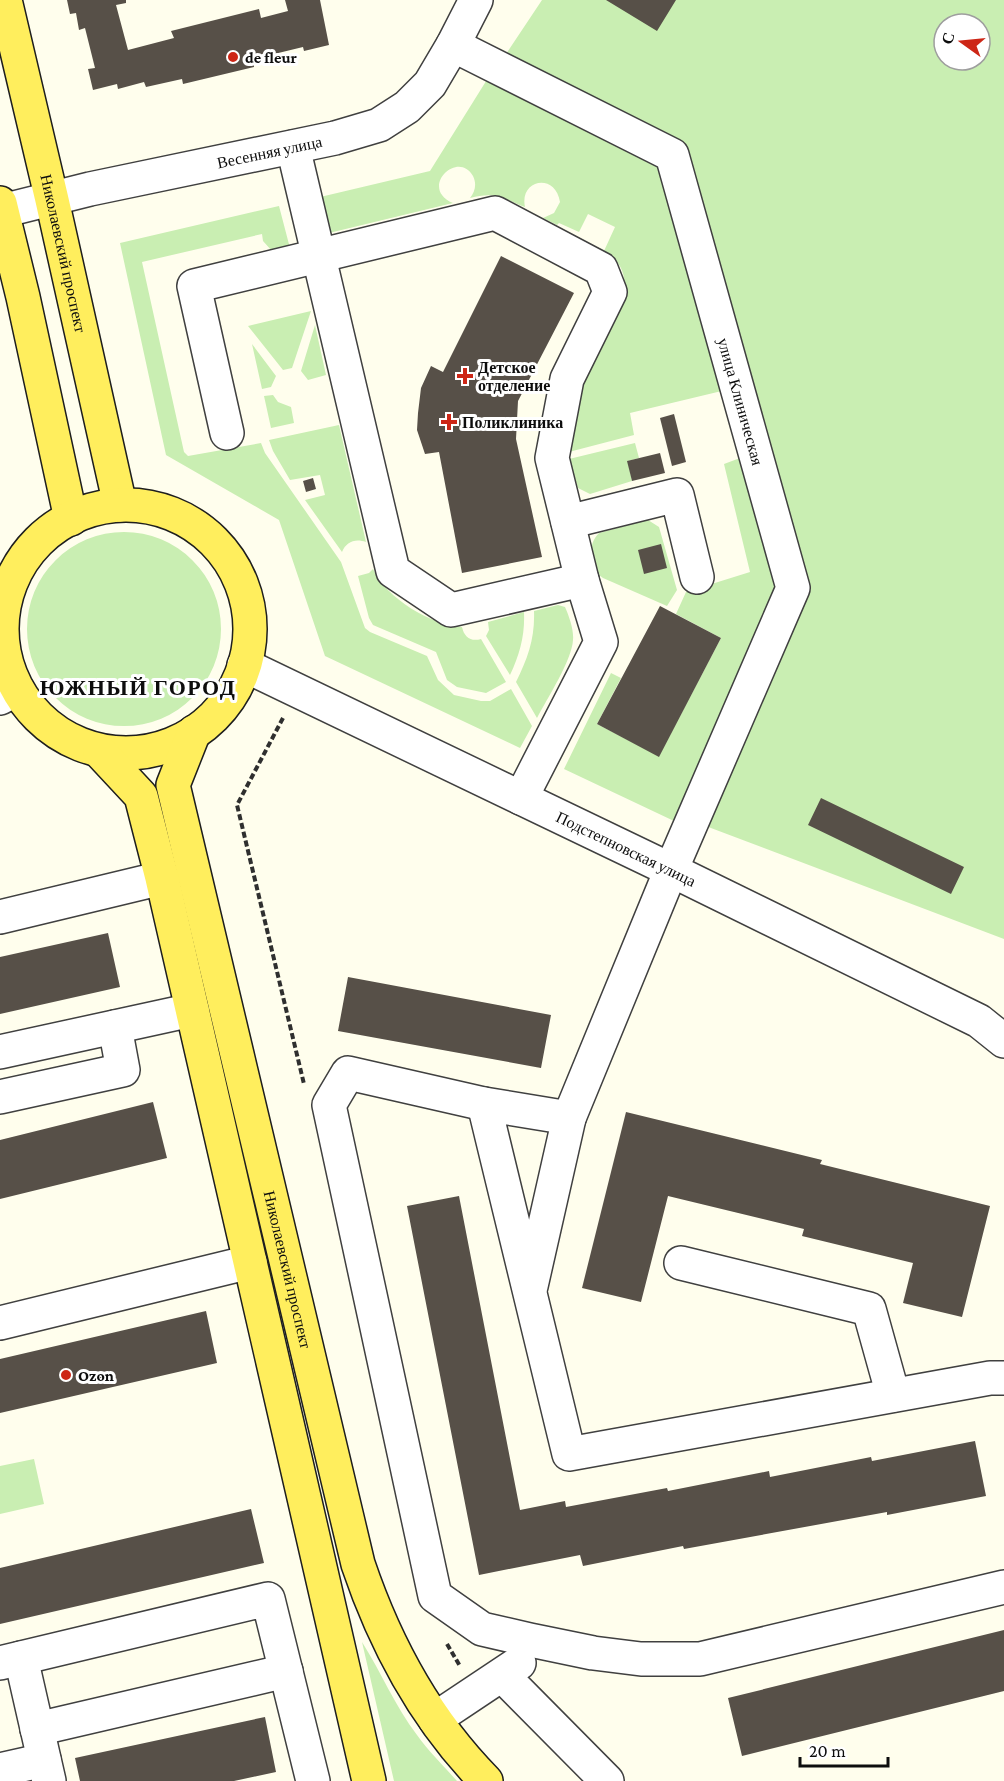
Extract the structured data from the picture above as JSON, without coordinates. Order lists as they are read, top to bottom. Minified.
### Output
{"streets":{"main road":["Николаевский проспект"],"street":["Весенняя улица","улица Клиническая","Подстепновская улица"]},"crossings":[["Весенняя улица","Николаевский проспект"],["Весенняя улица","улица Клиническая"],["улица Клиническая","Подстепновская улица"]],"districts":["ЮЖНЫЙ ГОРОД"],"places":{"other":["de fleur","Ozon"],"health":["Детское отделение","Поликлиника"]},"scale_bar":"20 m","north":"left"}
